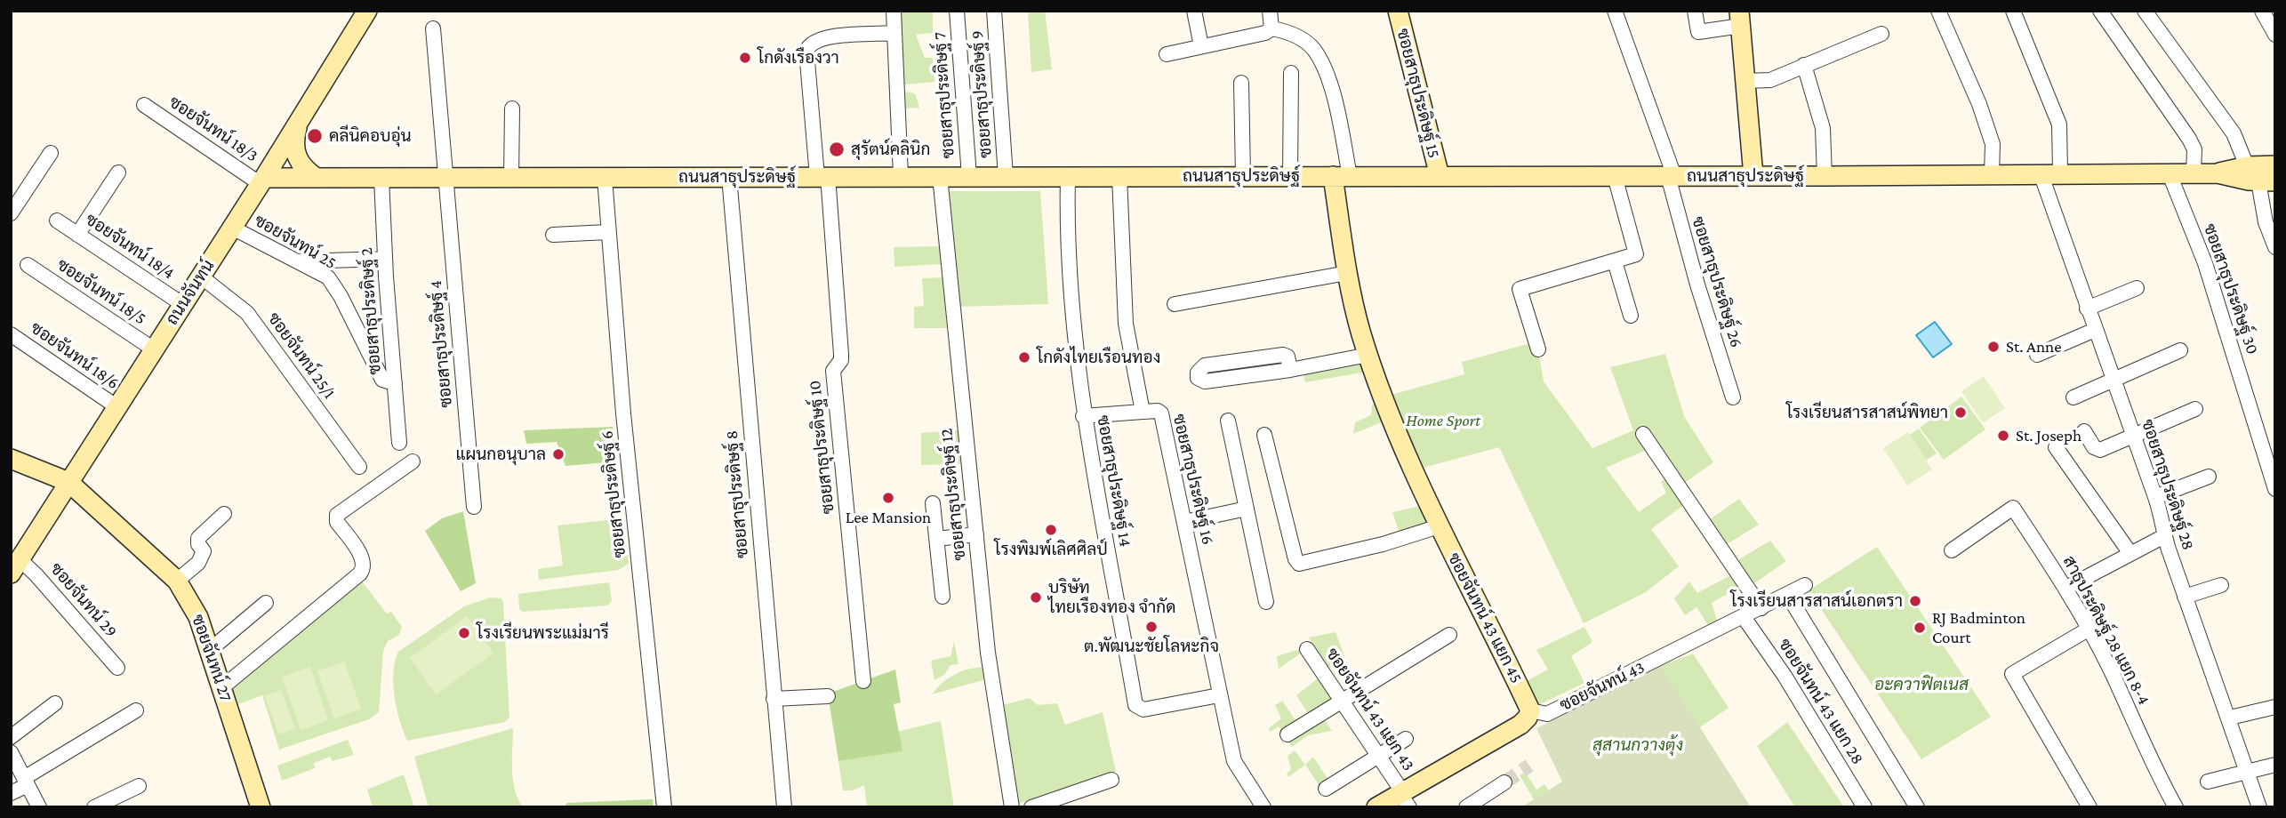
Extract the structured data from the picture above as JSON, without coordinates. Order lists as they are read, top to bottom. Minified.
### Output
{"streets":{"main road":["ซอยสาธุประดิษฐ์ 15","ถนนสาธุประดิษฐ์","ถนนจันทน์","ซอยจันทน์ 43 แยก 45","ซอยจันทน์ 27"],"street":["ซอยสาธุประดิษฐ์ 9","ซอยสาธุประดิษฐ์ 7","ซอยจันทน์ 18/3","ซอยจันทน์ 25","ซอยจันทน์ 18/4","ซอยสาธุประดิษฐ์ 26","ซอยสาธุประดิษฐ์ 30","ซอยจันทน์ 18/5","ซอยสาธุประดิษฐ์ 2","ซอยสาธุประดิษฐ์ 4","ซอยจันทน์ 18/6","ซอยจันทน์ 25/1","ซอยสาธุประดิษฐ์ 10","ซอยสาธุประดิษฐ์ 16","ซอยสาธุประดิษฐ์ 14","ซอยสาธุประดิษฐ์ 28","ซอยสาธุประดิษฐ์ 6","ซอยสาธุประดิษฐ์ 8","ซอยสาธุประดิษฐ์ 12","ซอยจันทน์ 29","สาธุประดิษฐ์ 28 แยก 8-4","ซอยจันทน์ 43","ซอยจันทน์ 43 แยก 28","ซอยจันทน์ 43 แยก 43"]},"crossings":[["ซอยสาธุประดิษฐ์ 15","ถนนสาธุประดิษฐ์"],["ซอยสาธุประดิษฐ์ 9","ถนนสาธุประดิษฐ์"],["ซอยสาธุประดิษฐ์ 7","ถนนสาธุประดิษฐ์"],["ซอยจันทน์ 18/3","ถนนสาธุประดิษฐ์"],["ซอยจันทน์ 18/3","ถนนจันทน์"],["ถนนสาธุประดิษฐ์","ซอยสาธุประดิษฐ์ 26"],["ถนนสาธุประดิษฐ์","ซอยสาธุประดิษฐ์ 30"],["ถนนสาธุประดิษฐ์","ถนนจันทน์"],["ถนนสาธุประดิษฐ์","ซอยสาธุประดิษฐ์ 2"],["ถนนสาธุประดิษฐ์","ซอยสาธุประดิษฐ์ 4"],["ถนนสาธุประดิษฐ์","ซอยสาธุประดิษฐ์ 10"],["ถนนสาธุประดิษฐ์","ซอยสาธุประดิษฐ์ 14"],["ถนนสาธุประดิษฐ์","ซอยสาธุประดิษฐ์ 28"],["ถนนสาธุประดิษฐ์","ซอยสาธุประดิษฐ์ 6"],["ถนนสาธุประดิษฐ์","ซอยสาธุประดิษฐ์ 8"],["ถนนสาธุประดิษฐ์","ซอยสาธุประดิษฐ์ 12"],["ถนนสาธุประดิษฐ์","ซอยจันทน์ 43 แยก 45"],["ซอยจันทน์ 25","ถนนจันทน์"],["ซอยจันทน์ 25","ซอยสาธุประดิษฐ์ 2"],["ซอยจันทน์ 18/4","ถนนจันทน์"],["ซอยจันทน์ 18/5","ถนนจันทน์"],["ถนนจันทน์","ซอยจันทน์ 18/6"],["ถนนจันทน์","ซอยจันทน์ 25/1"],["ถนนจันทน์","ซอยจันทน์ 29"],["ถนนจันทน์","ซอยจันทน์ 27"],["ซอยสาธุประดิษฐ์ 16","ซอยสาธุประดิษฐ์ 14"],["ซอยจันทน์ 43 แยก 45","ซอยจันทน์ 43"],["ซอยจันทน์ 43","ซอยจันทน์ 43 แยก 28"]],"parks":["Home Sport","อะควาฟิตเนส","สุสานกวางตุ้ง"],"places":["โกดังเรืองวา","คลีนิคอบอุ่น","สุรัตน์คลินิก","St. Anne","โกดังไทยเรือนทอง","โรงเรียนสารสาสน์พิทยา","St. Joseph","แผนกอนุบาล","Lee Mansion","โรงพิมพ์เลิศศิลป์","บริษัท ไทยเรืองทอง จำกัด","โรงเรียนสารสาสน์เอกตรา","ต.พัฒนะชัยโลหะกิจ","RJ Badminton Court","โรงเรียนพระแม่มารี"]}
